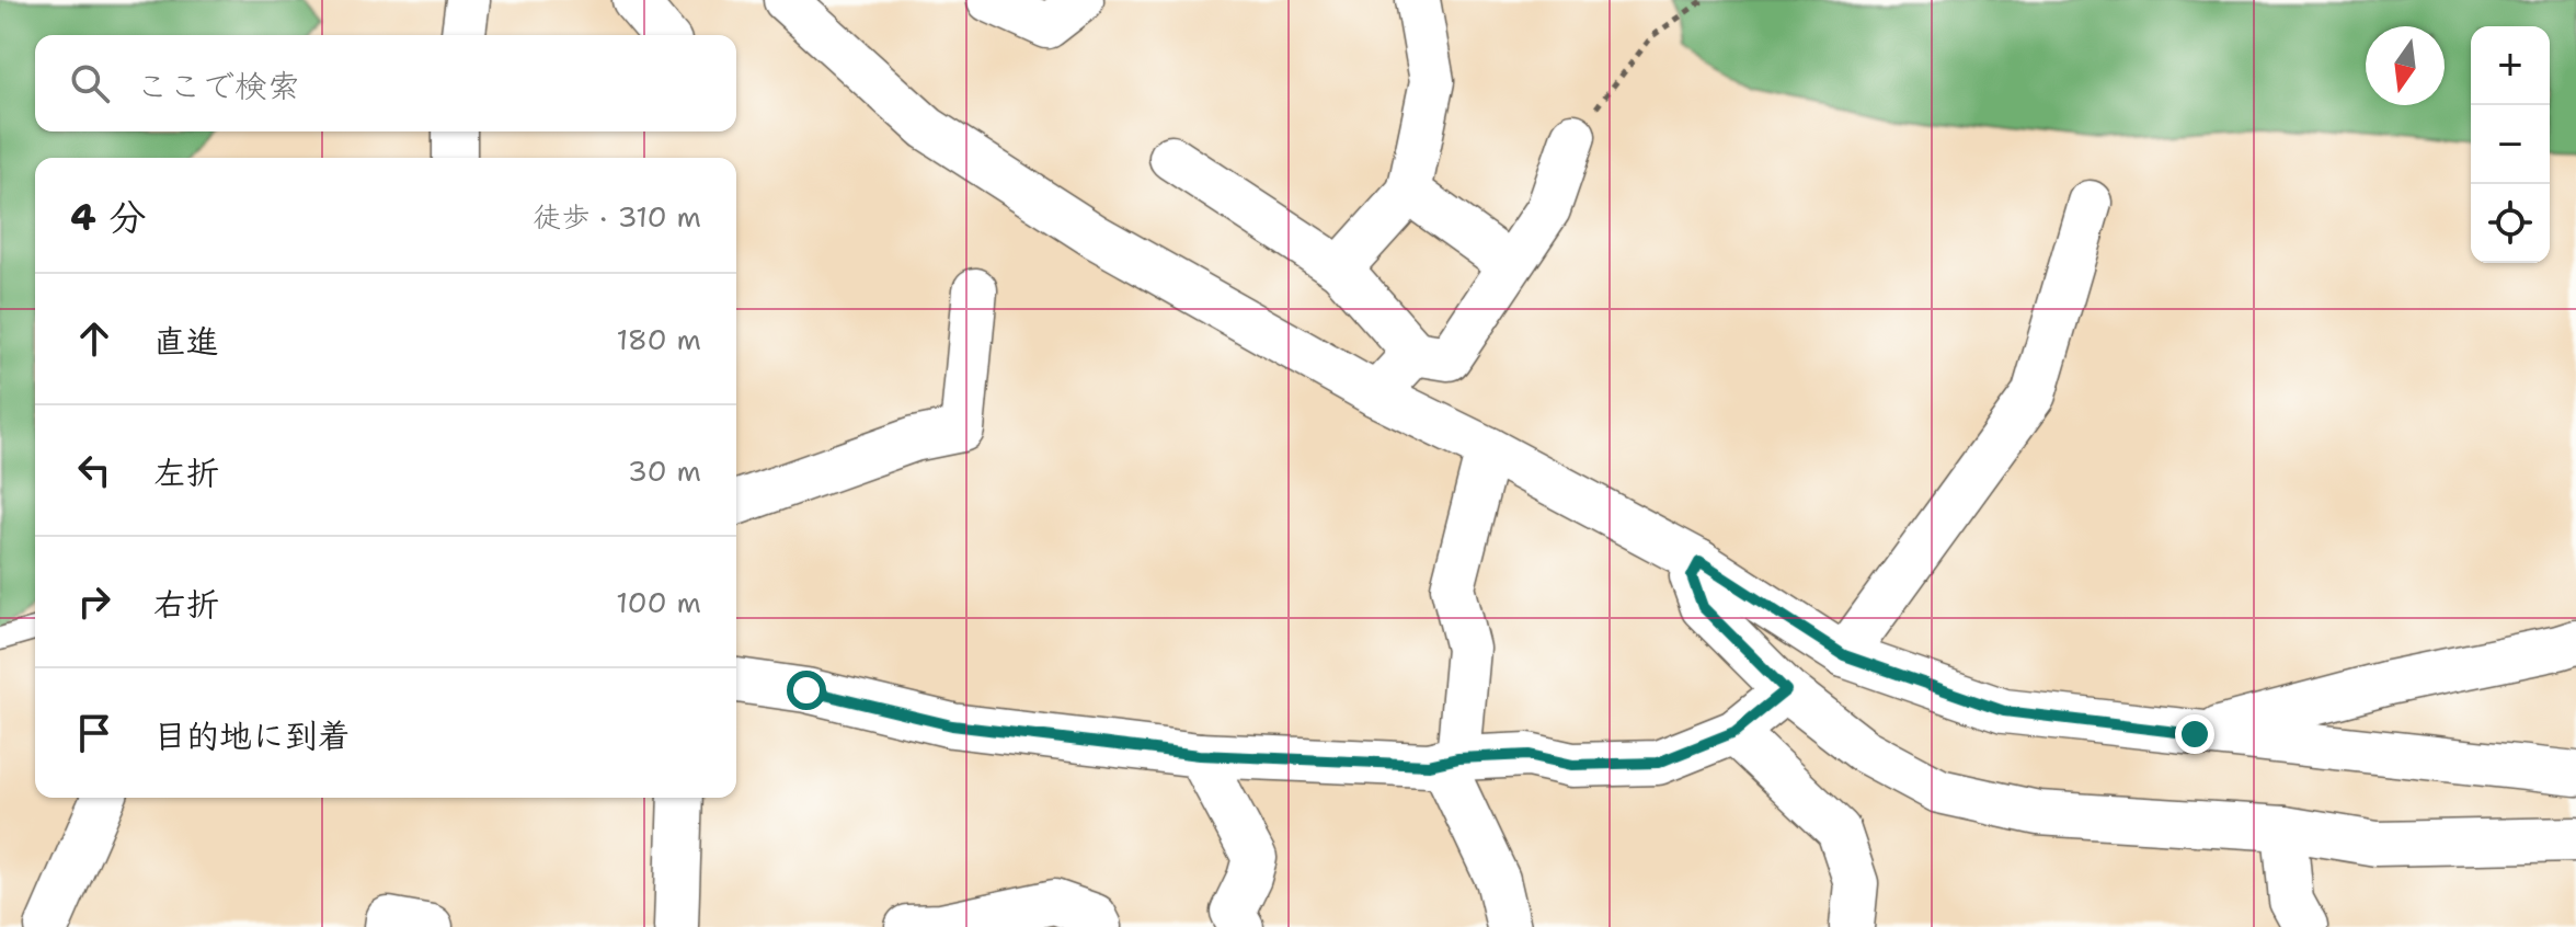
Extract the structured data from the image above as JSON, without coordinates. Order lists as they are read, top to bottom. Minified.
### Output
{"north":"bottom","page":{"map_buttons":["+","−"],"search":"ここで検索","heading":["4 分","徒歩 · 310 m"],"list":[["直進","180 m"],["左折","30 m"],["右折","100 m"],"目的地に到着"]}}
